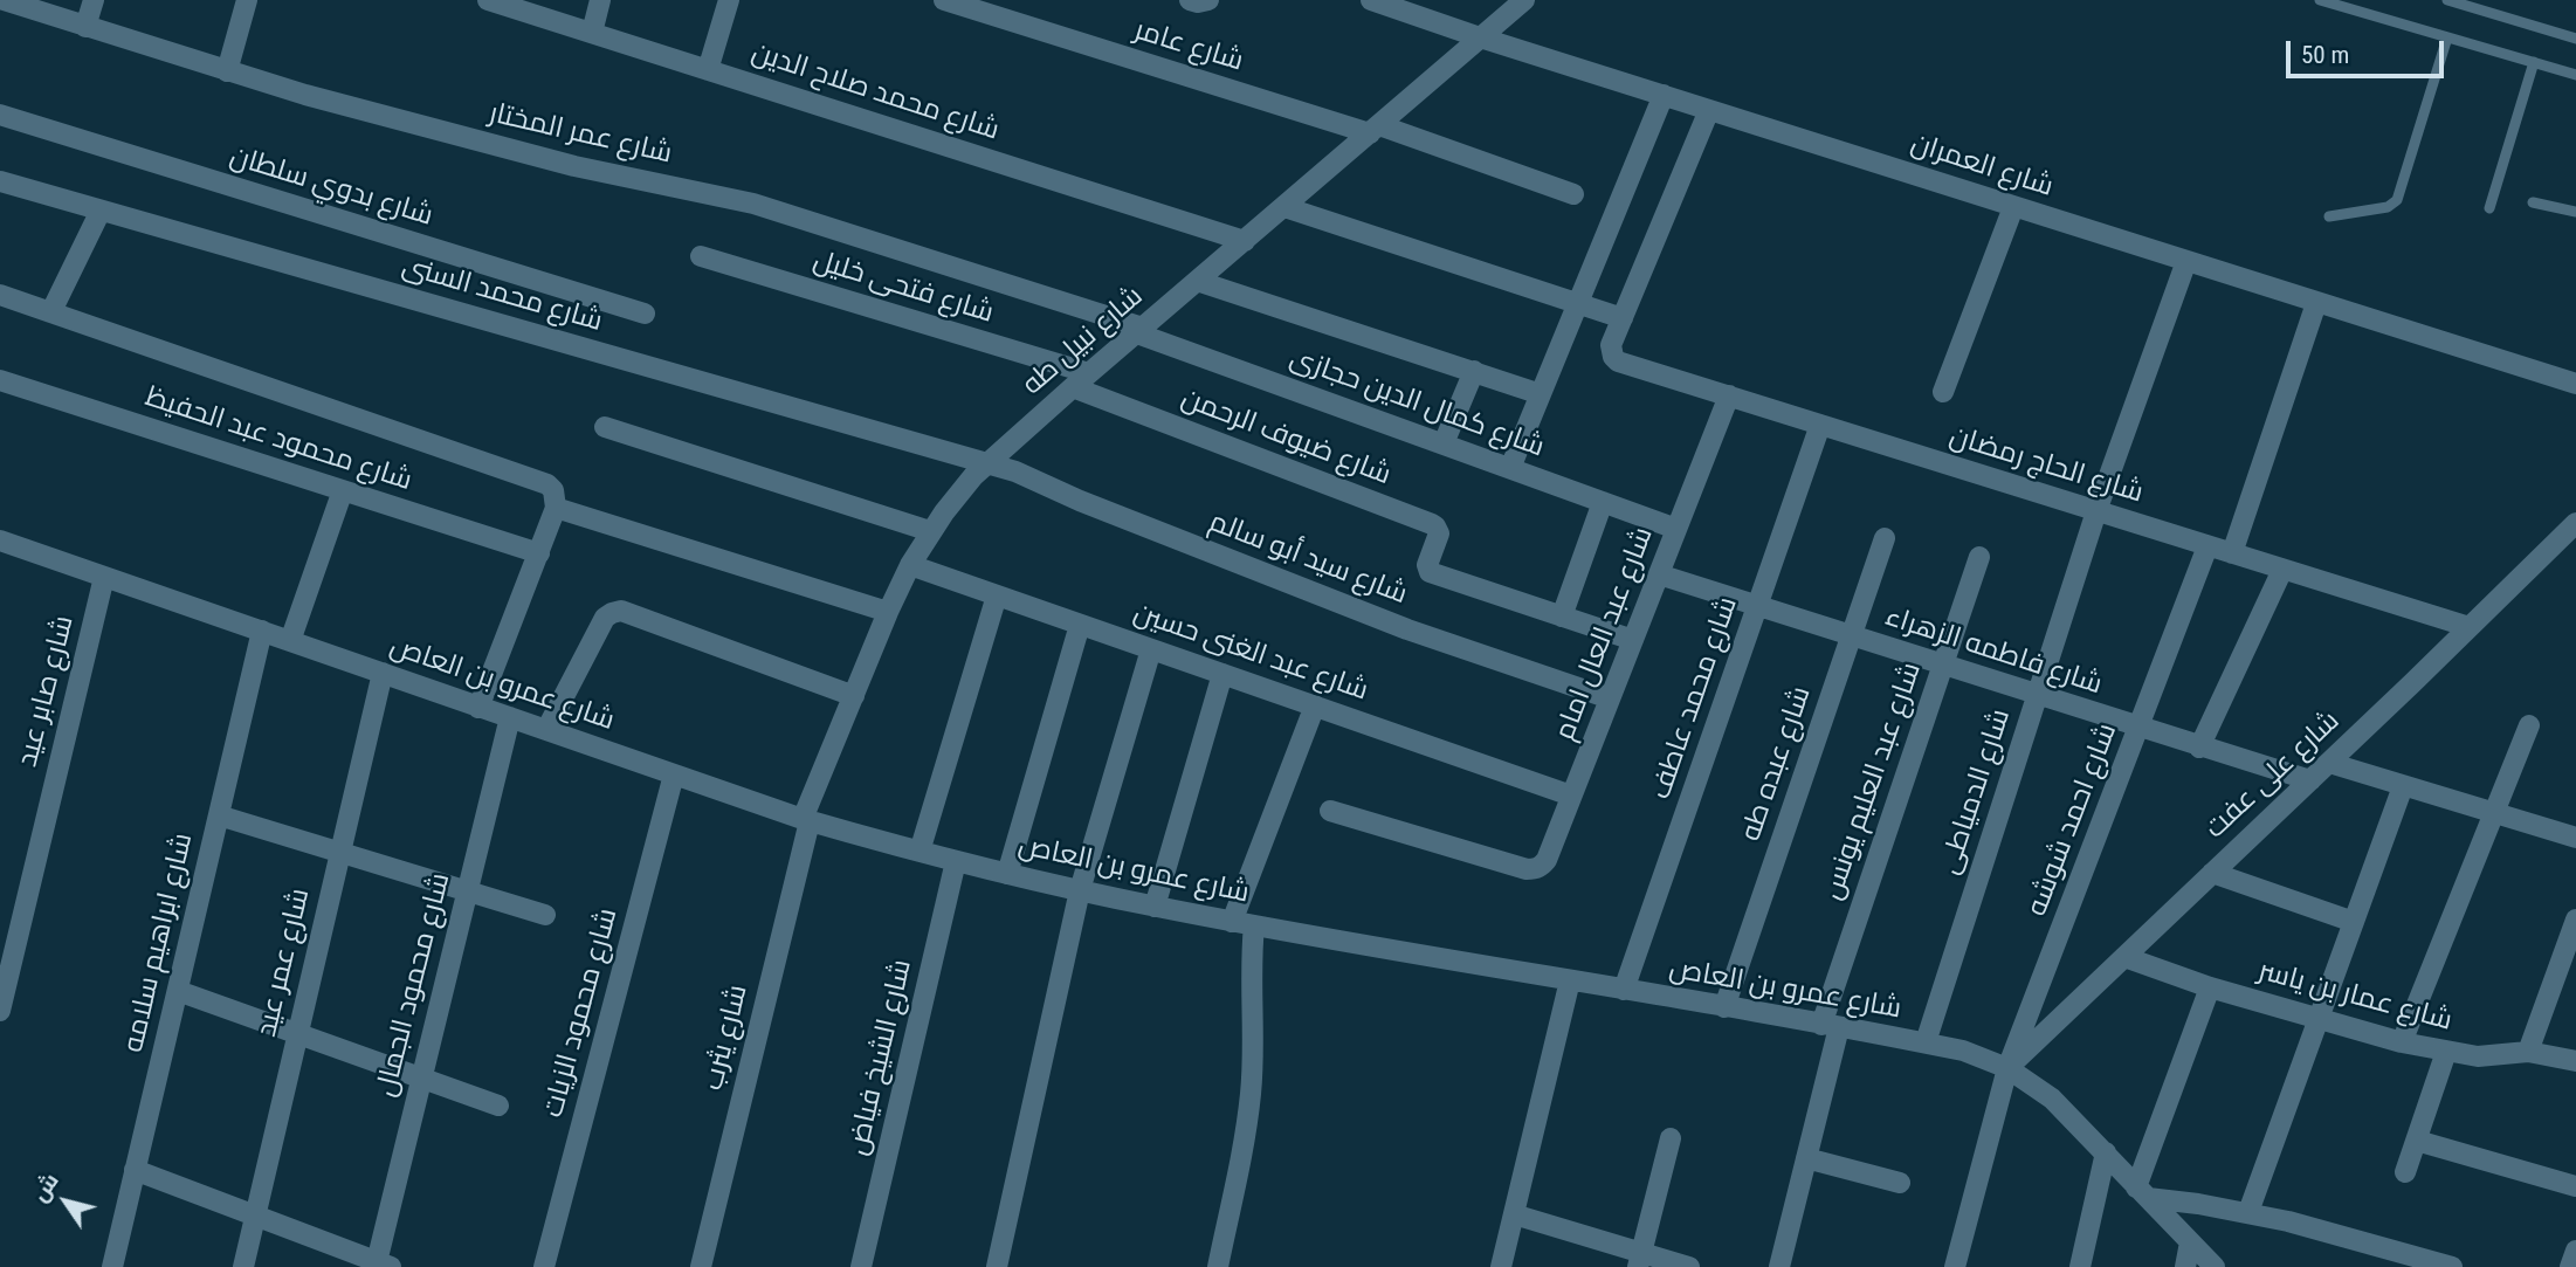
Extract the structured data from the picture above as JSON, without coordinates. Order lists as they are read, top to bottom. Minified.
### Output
{"streets":{"street":["شارع عامر","شارع محمد صلاح الدين","شارع عمر المختار","شارع العمران","شارع بدوي سلطان","شارع فتحى خليل","شارع محمد السنى","شارع نبيل طه","شارع كمال الدين حجازى","شارع ضيوف الرحمن","شارع محمود عبد الحفيظ","شارع الحاج رمضان","شارع سيد أبو سالم","شارع عبد العال امام","شارع فاطمه الزهراء","شارع عبد الغنى حسين","شارع عمرو بن العاص","شارع صابر عيد","شارع محمد عاطف","شارع عبده طه","شارع على عفت","شارع عبد العليم يونس","شارع الدمياطى","شارع احمد شوشه","شارع ابراهيم سلامه","شارع عمر عيد","شارع محمود الجمال","شارع عمار بن ياسر","شارع محمود الزيات","شارع يثرب","شارع الشيخ فياض"]},"crossings":[["شارع عامر","شارع نبيل طه"],["شارع محمد صلاح الدين","شارع نبيل طه"],["شارع عمر المختار","شارع نبيل طه"],["شارع عمر المختار","شارع كمال الدين حجازى"],["شارع العمران","شارع نبيل طه"],["شارع العمران","شارع الدمياطى"],["شارع فتحى خليل","شارع نبيل طه"],["شارع محمد السنى","شارع نبيل طه"],["شارع محمد السنى","شارع سيد أبو سالم"],["شارع نبيل طه","شارع كمال الدين حجازى"],["شارع نبيل طه","شارع ضيوف الرحمن"],["شارع نبيل طه","شارع سيد أبو سالم"],["شارع نبيل طه","شارع عبد الغنى حسين"],["شارع نبيل طه","شارع عمرو بن العاص"],["شارع نبيل طه","شارع يثرب"],["شارع كمال الدين حجازى","شارع عبد العال امام"],["شارع الحاج رمضان","شارع عبد العال امام"],["شارع الحاج رمضان","شارع محمد عاطف"],["شارع الحاج رمضان","شارع على عفت"],["شارع الحاج رمضان","شارع الدمياطى"],["شارع الحاج رمضان","شارع احمد شوشه"],["شارع سيد أبو سالم","شارع عبد العال امام"],["شارع عبد العال امام","شارع فاطمه الزهراء"],["شارع عبد العال امام","شارع عبد الغنى حسين"],["شارع فاطمه الزهراء","شارع محمد عاطف"],["شارع فاطمه الزهراء","شارع عبده طه"],["شارع فاطمه الزهراء","شارع على عفت"],["شارع فاطمه الزهراء","شارع عبد العليم يونس"],["شارع فاطمه الزهراء","شارع الدمياطى"],["شارع فاطمه الزهراء","شارع احمد شوشه"],["شارع عمرو بن العاص","شارع صابر عيد"],["شارع عمرو بن العاص","شارع محمد عاطف"],["شارع عمرو بن العاص","شارع عبده طه"],["شارع عمرو بن العاص","شارع على عفت"],["شارع عمرو بن العاص","شارع عبد العليم يونس"],["شارع عمرو بن العاص","شارع الدمياطى"],["شارع عمرو بن العاص","شارع احمد شوشه"],["شارع عمرو بن العاص","شارع ابراهيم سلامه"],["شارع عمرو بن العاص","شارع عمر عيد"],["شارع عمرو بن العاص","شارع محمود الجمال"],["شارع عمرو بن العاص","شارع محمود الزيات"],["شارع عمرو بن العاص","شارع يثرب"],["شارع عمرو بن العاص","شارع الشيخ فياض"],["شارع على عفت","شارع احمد شوشه"],["شارع على عفت","شارع عمار بن ياسر"]],"scale_bar":"50 m","north":"top left"}
